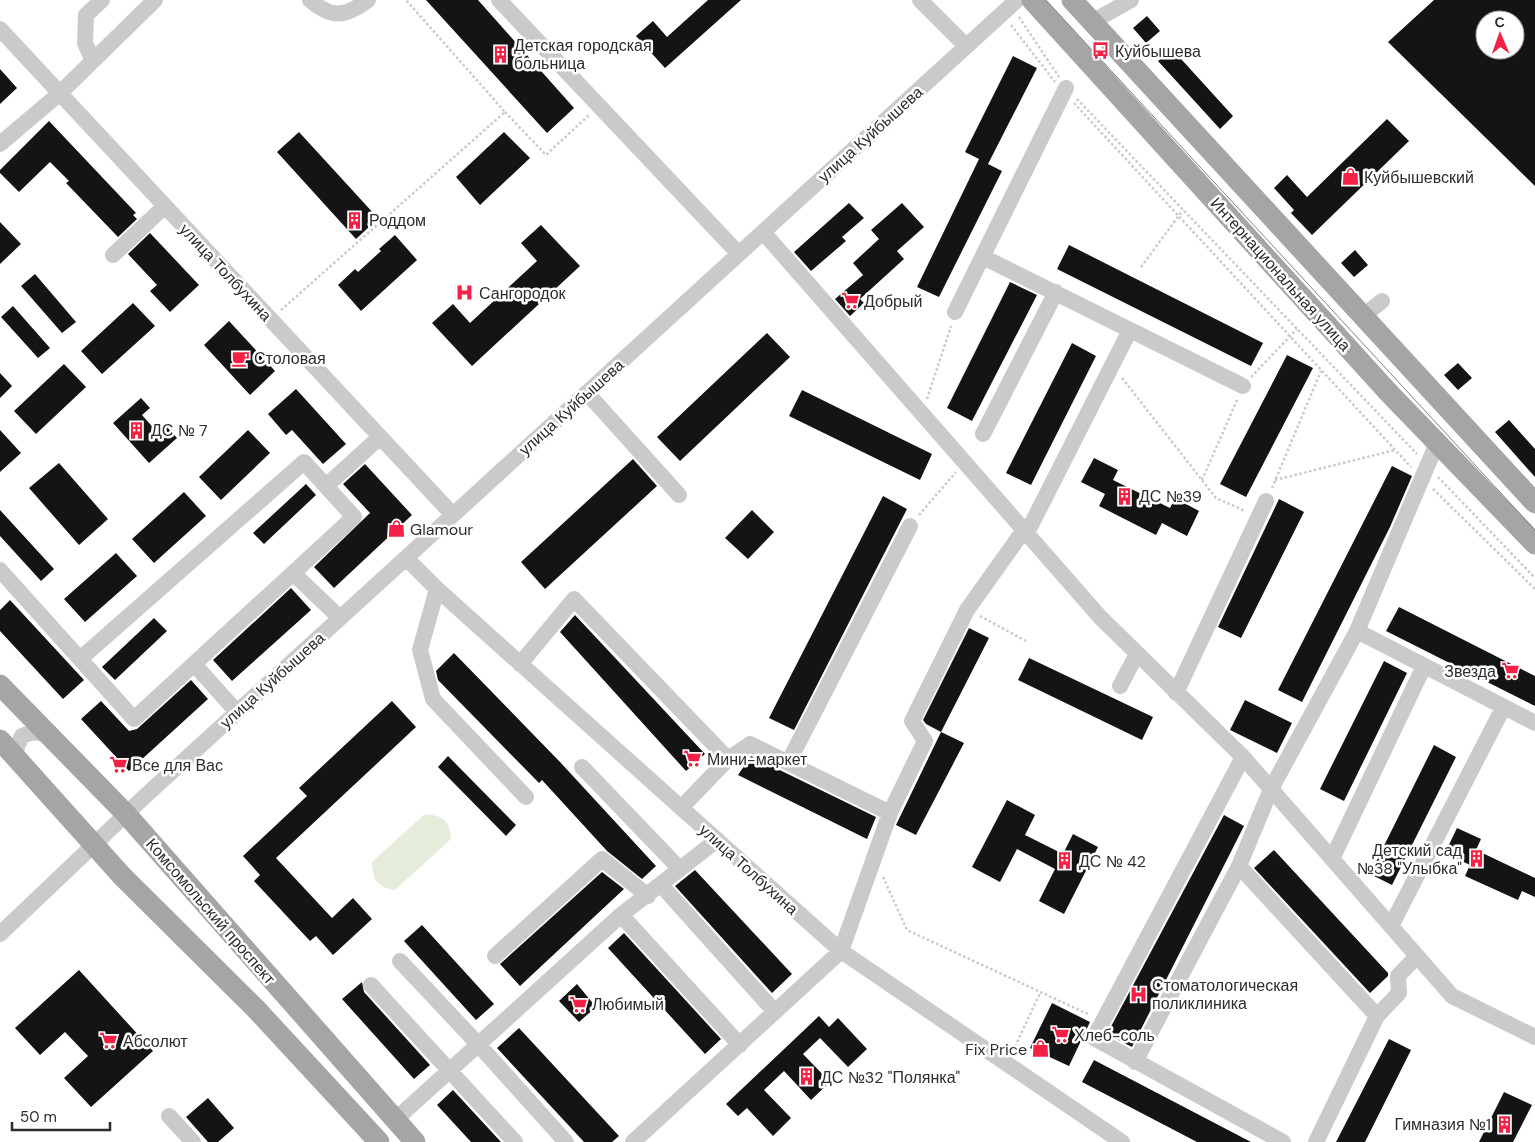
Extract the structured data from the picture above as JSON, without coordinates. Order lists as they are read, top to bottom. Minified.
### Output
{"streets":{"main road":["Интернациональная улица","Комсомольский проспект"],"street":["улица Куйбышева","улица Толбухина"]},"crossings":[["улица Куйбышева","улица Толбухина"],["улица Куйбышева","Комсомольский проспект"]],"places":{"bus stop":["Куйбышева"],"building":["Детская городская больница","Роддом","ДС № 7","ДС №39","Детский сад №38 \"Улыбка\"","ДС № 42","ДС №32 \"Полянка\"","Гимназия №1"],"shop":["Куйбышевский","Glamour","Fix Price"],"hospital":["Сангородок","Стоматологическая поликлиника"],"supermarket":["Добрый","Звезда","Мини-маркет","Все для Вас","Любимый","Хлеб-соль","Абсолют"],"cafe":["Столовая"]},"scale_bar":"50 m","north":"top"}
